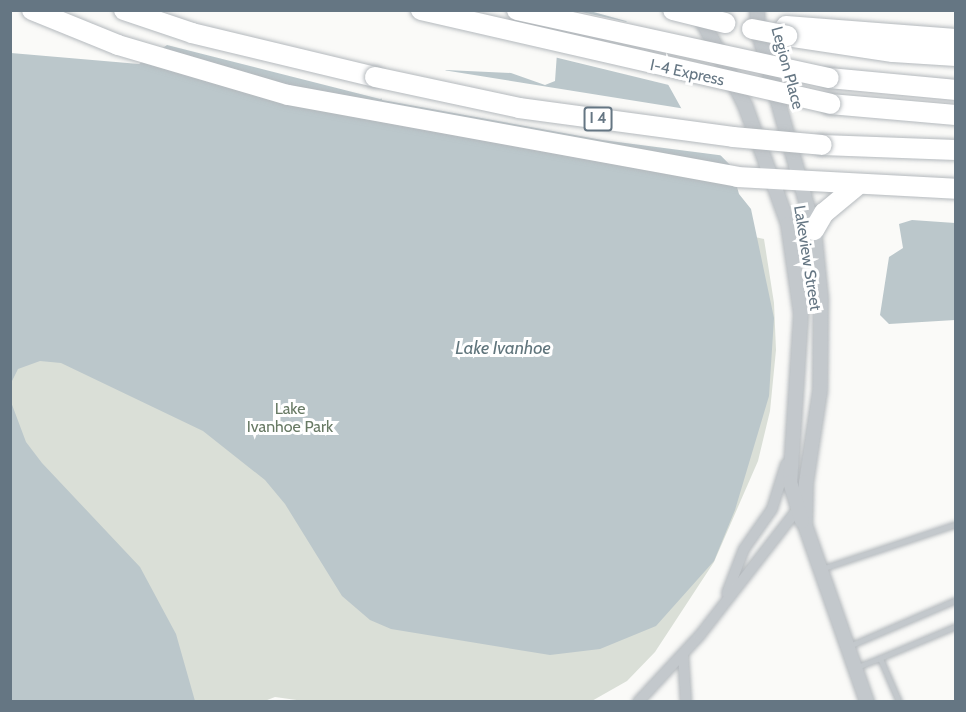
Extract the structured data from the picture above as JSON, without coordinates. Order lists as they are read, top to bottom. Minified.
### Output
{"streets":{"highway":["I-4 Express","I 4"],"street":["Legion Place","Lakeview Street"]},"crossings":[["Legion Place","Lakeview Street"]],"water":["Lake Ivanhoe"],"parks":["Lake Ivanhoe Park"]}
